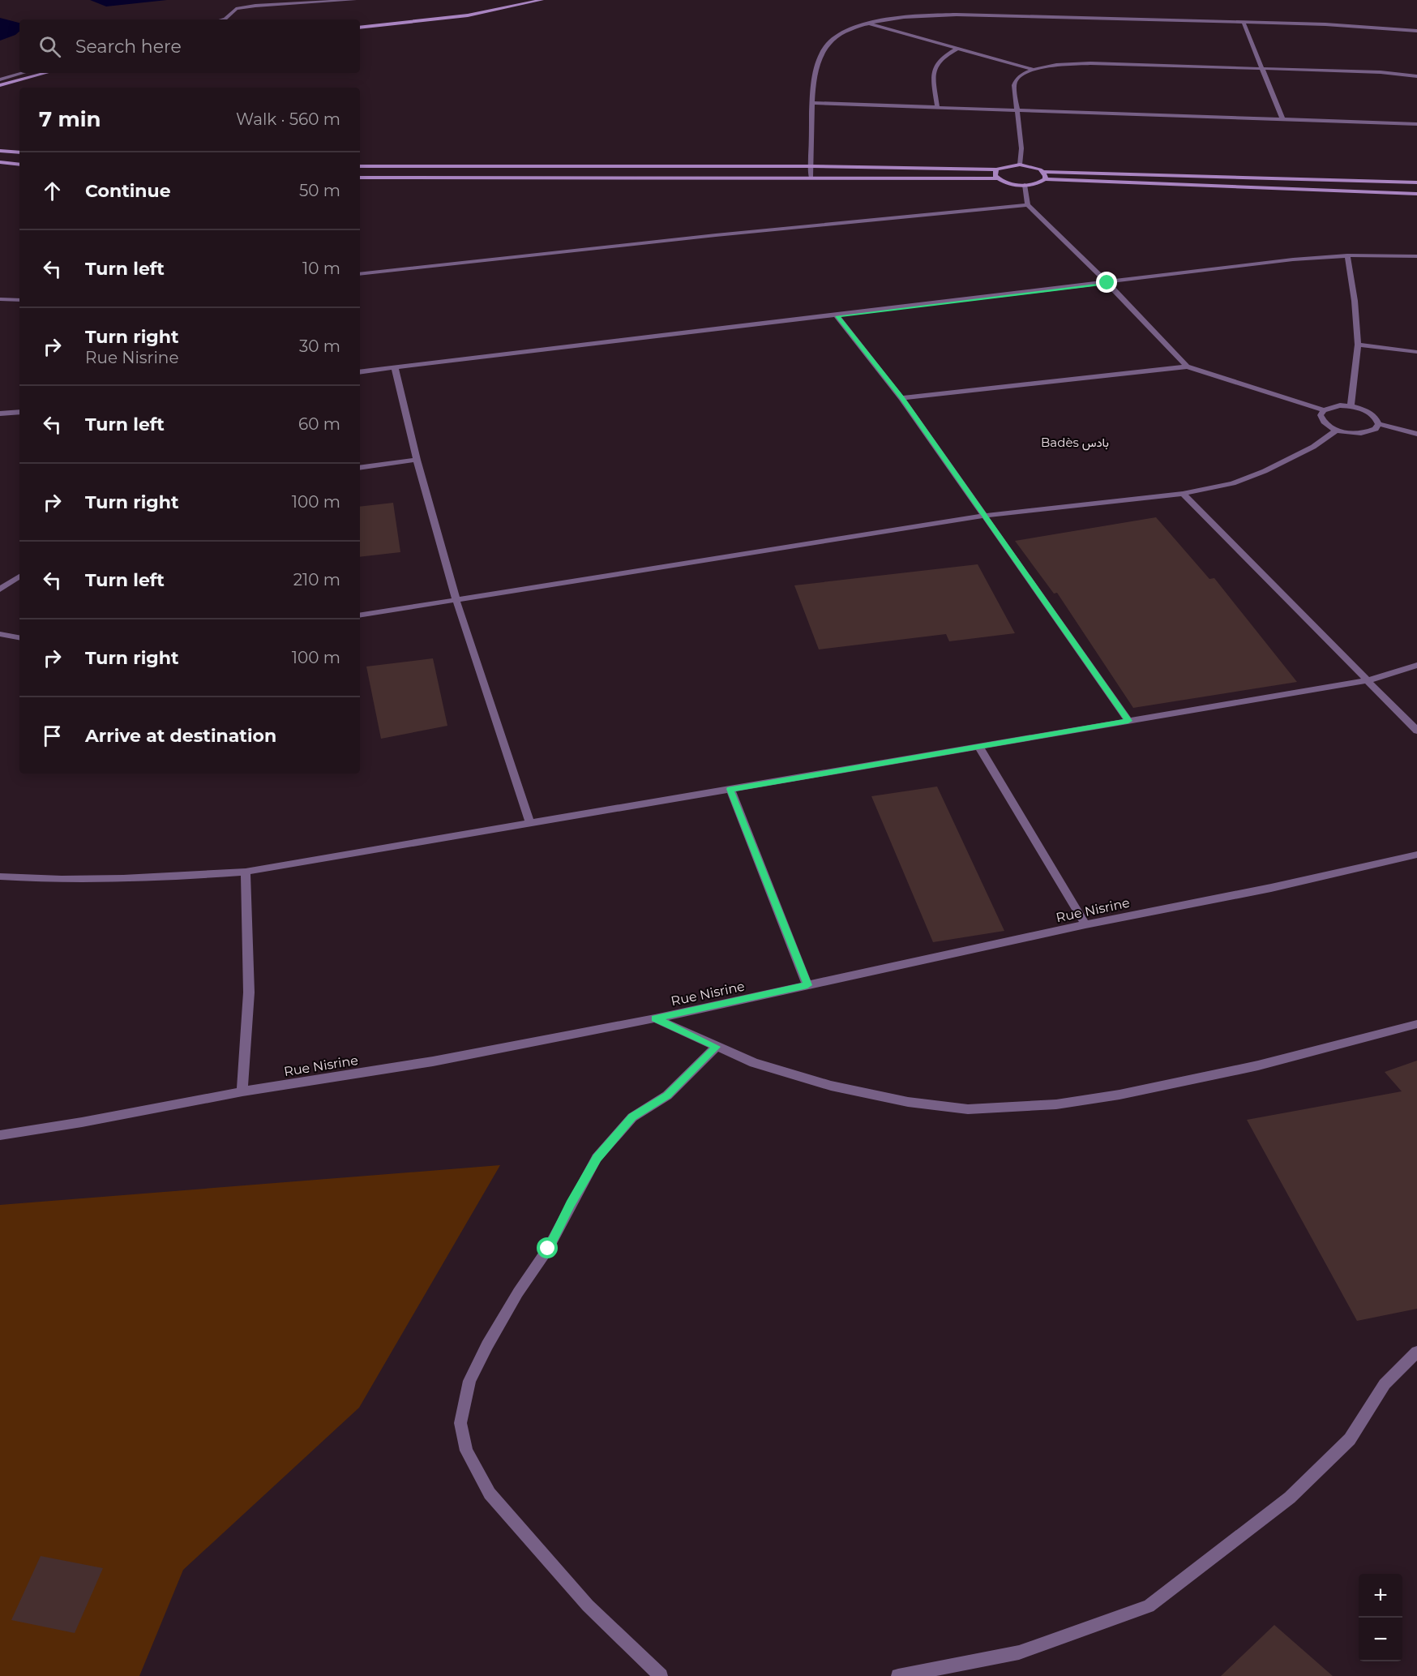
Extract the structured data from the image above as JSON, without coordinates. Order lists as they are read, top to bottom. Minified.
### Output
{"streets":{"street":["Rue Nisrine"]},"districts":["Badès بادس"],"page":{"search":"Search here","heading":["7 min","Walk · 560 m"],"list":[["Continue","50 m"],["Turn left","10 m"],["Turn right","Rue Nisrine","30 m"],["Turn left","60 m"],["Turn right","100 m"],["Turn left","210 m"],["Turn right","100 m"],"Arrive at destination"],"map_buttons":["+","−"]}}
